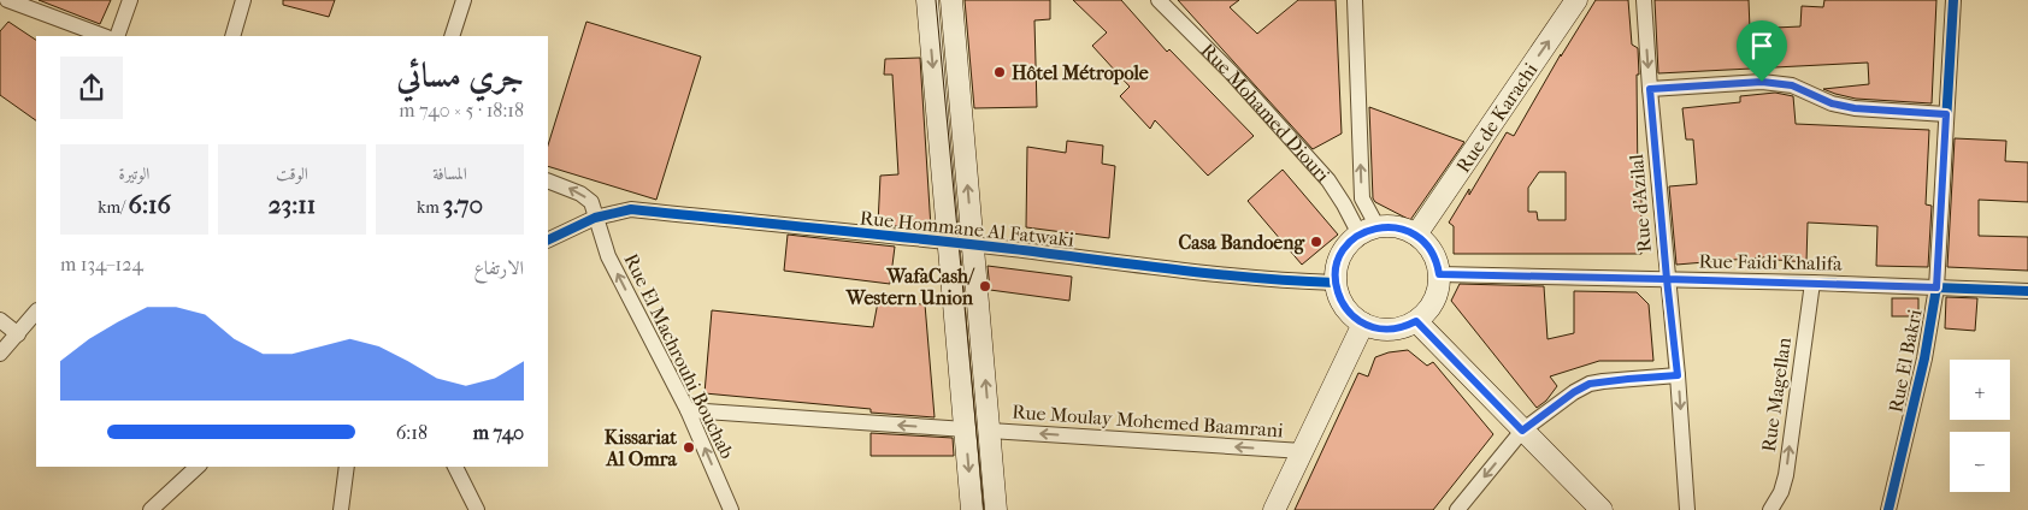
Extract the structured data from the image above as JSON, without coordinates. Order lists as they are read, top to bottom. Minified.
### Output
{"streets":{"street":["Rue Mohamed Diouri","Rue de Karachi","Rue d'Azilal","Rue Hommane Al Fatwaki","Rue Faidi Khalifa","Rue El Machrouhi Bouchab","Rue El Bakri","Rue Magellan","Rue Moulay Mohemed Baamrani"]},"crossings":[["Rue Mohamed Diouri","Rue de Karachi"],["Rue Mohamed Diouri","Rue Hommane Al Fatwaki"],["Rue Mohamed Diouri","Rue Faidi Khalifa"],["Rue de Karachi","Rue Hommane Al Fatwaki"],["Rue de Karachi","Rue Faidi Khalifa"],["Rue d'Azilal","Rue Faidi Khalifa"],["Rue Hommane Al Fatwaki","Rue Faidi Khalifa"],["Rue Hommane Al Fatwaki","Rue El Machrouhi Bouchab"],["Rue Faidi Khalifa","Rue El Bakri"],["Rue Faidi Khalifa","Rue Magellan"]],"one_way":["Rue de Karachi","Rue d'Azilal","Rue El Machrouhi Bouchab","Rue Magellan","Rue Moulay Mohemed Baamrani"],"places":["Hôtel Métropole","Casa Bandoeng","WafaCash/ Western Union","Kissariat Al Omra"],"page":{"heading":["جري مسائي","18:18 · 5 × 740 m"],"stats":[["المسافة","3.70 km"],["الوقت","23:11"],["الوتيرة","6:16 /km"]],"chart":["الارتفاع","124–134 m"],"map_buttons":["+","−"],"list":[{"name":"740 m","note":"6:18"}]}}
